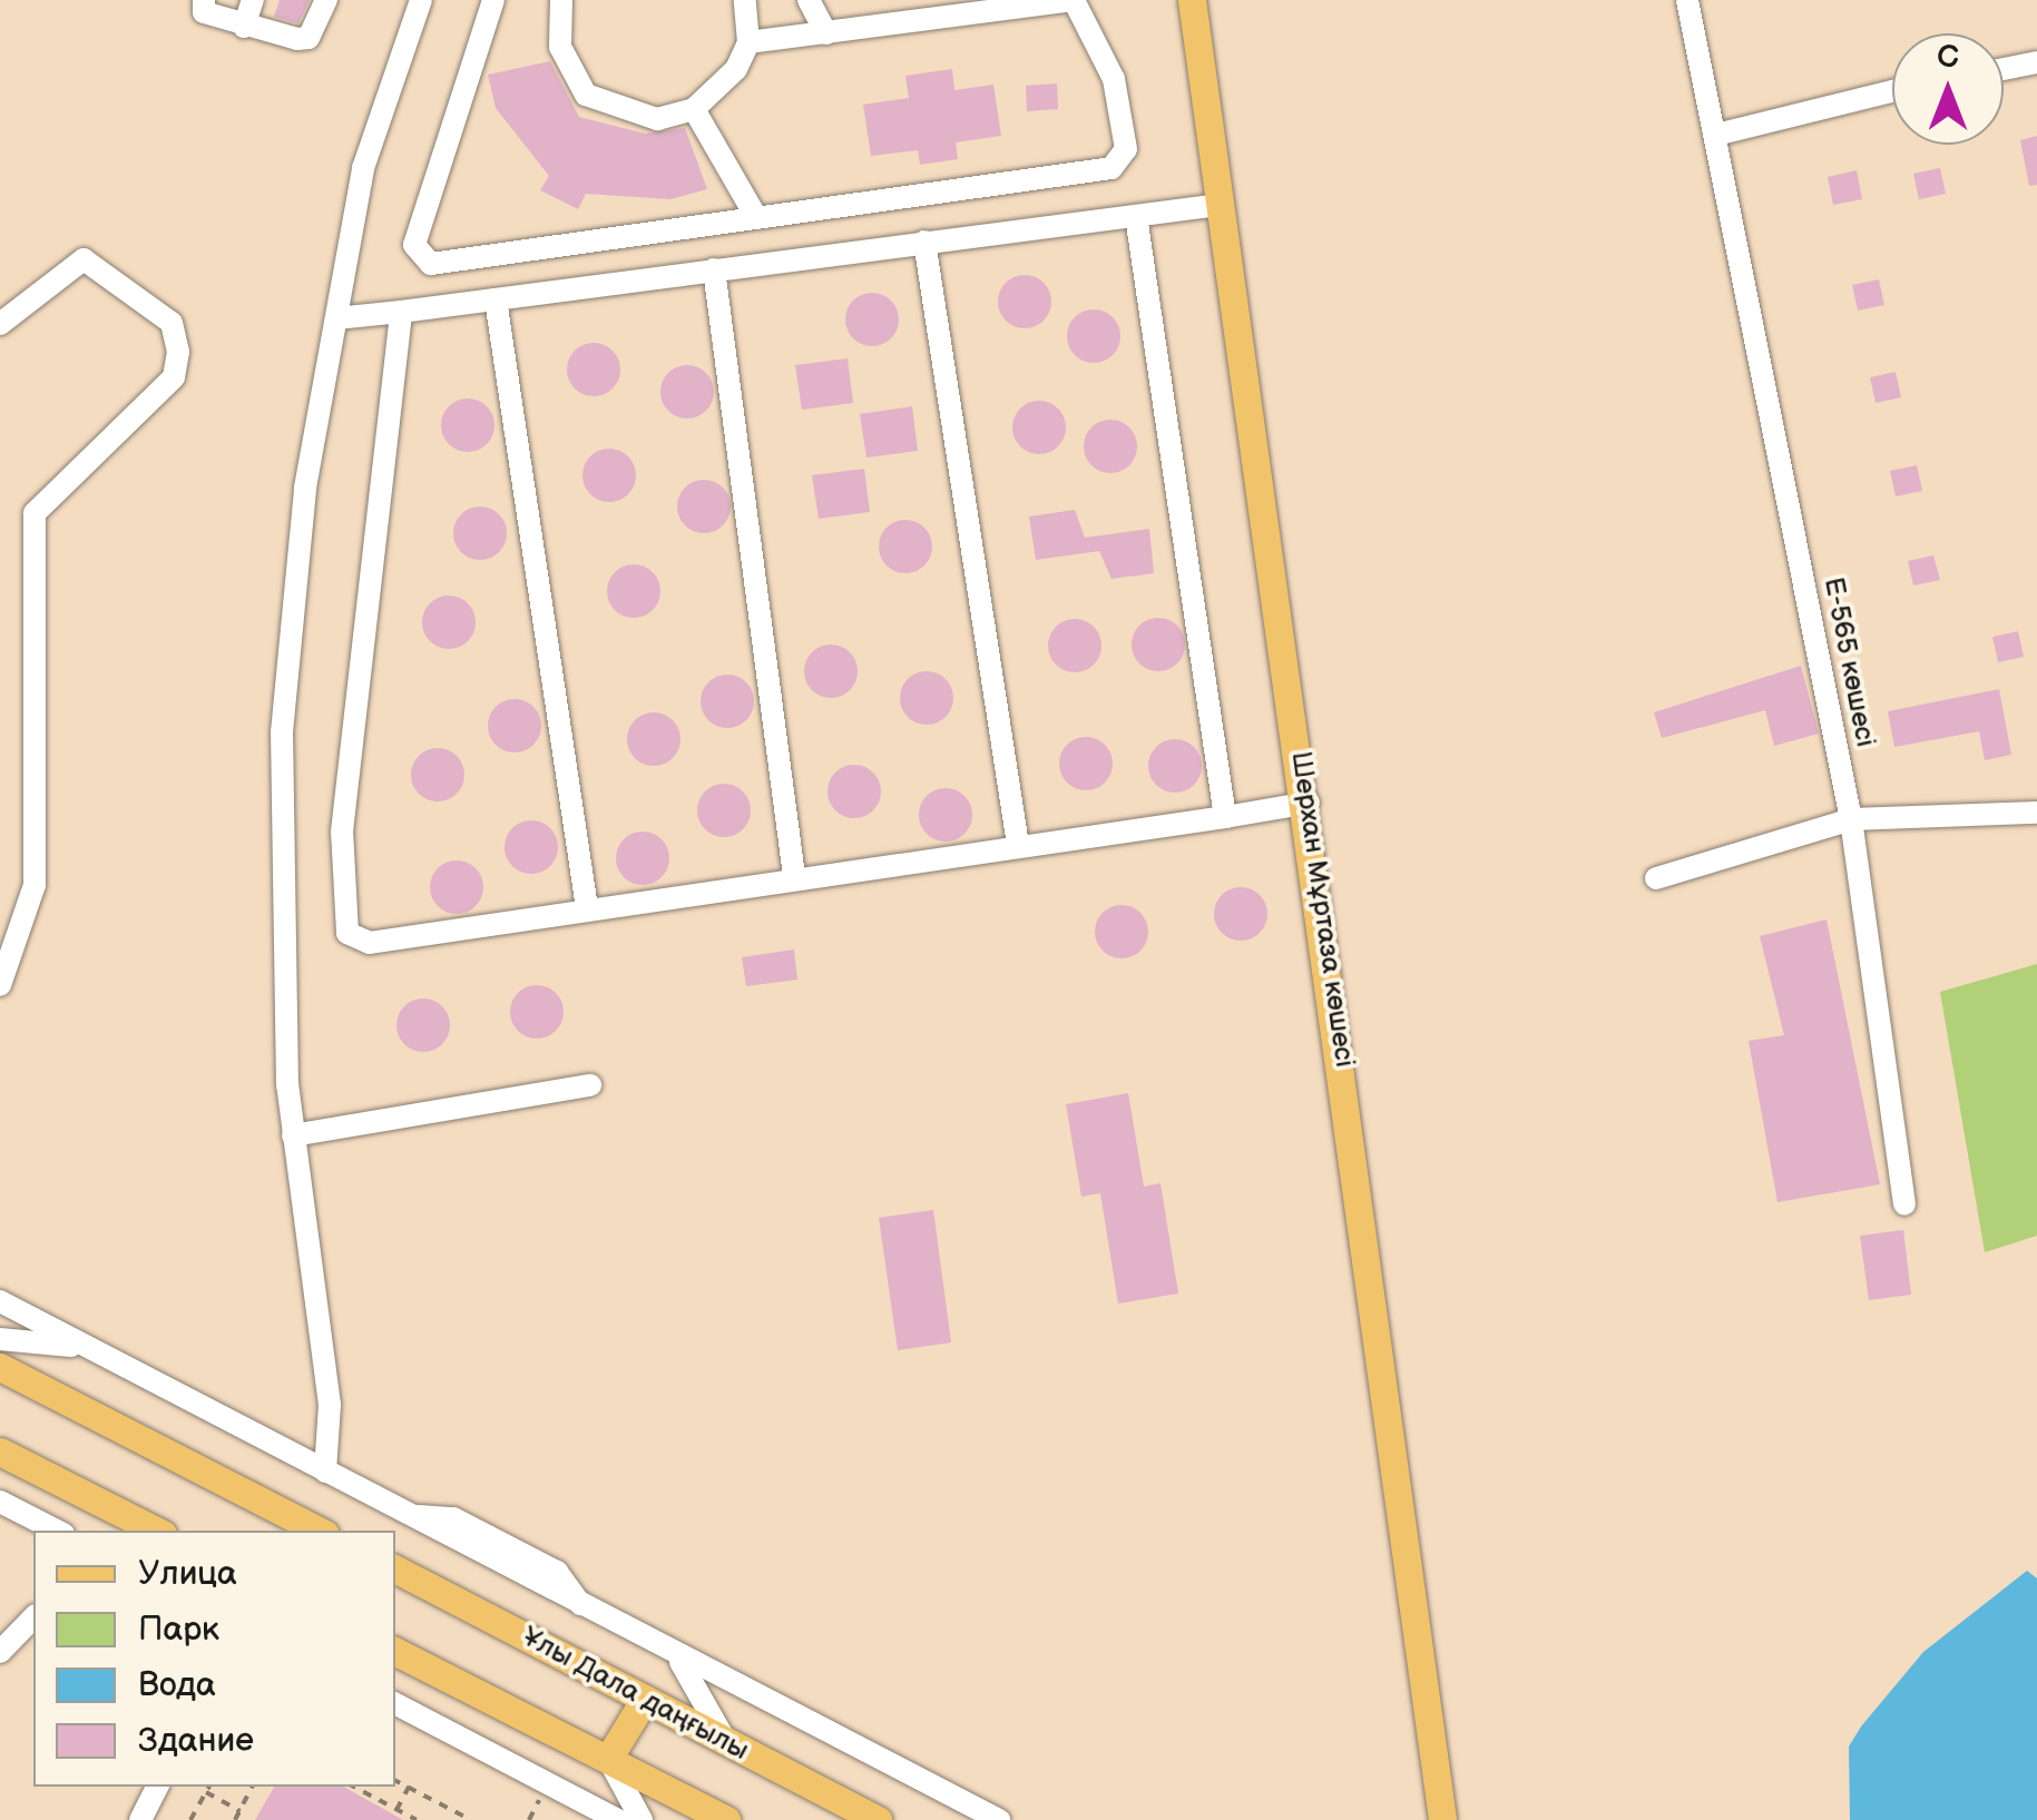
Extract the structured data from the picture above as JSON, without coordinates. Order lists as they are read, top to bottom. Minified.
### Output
{"streets":{"main road":["Шерхан Мұртаза көшесі","Ұлы Дала даңғылы"],"street":["Е-565 көшесі"]},"legend":["Улица","Парк","Вода","Здание"],"north":"top"}
